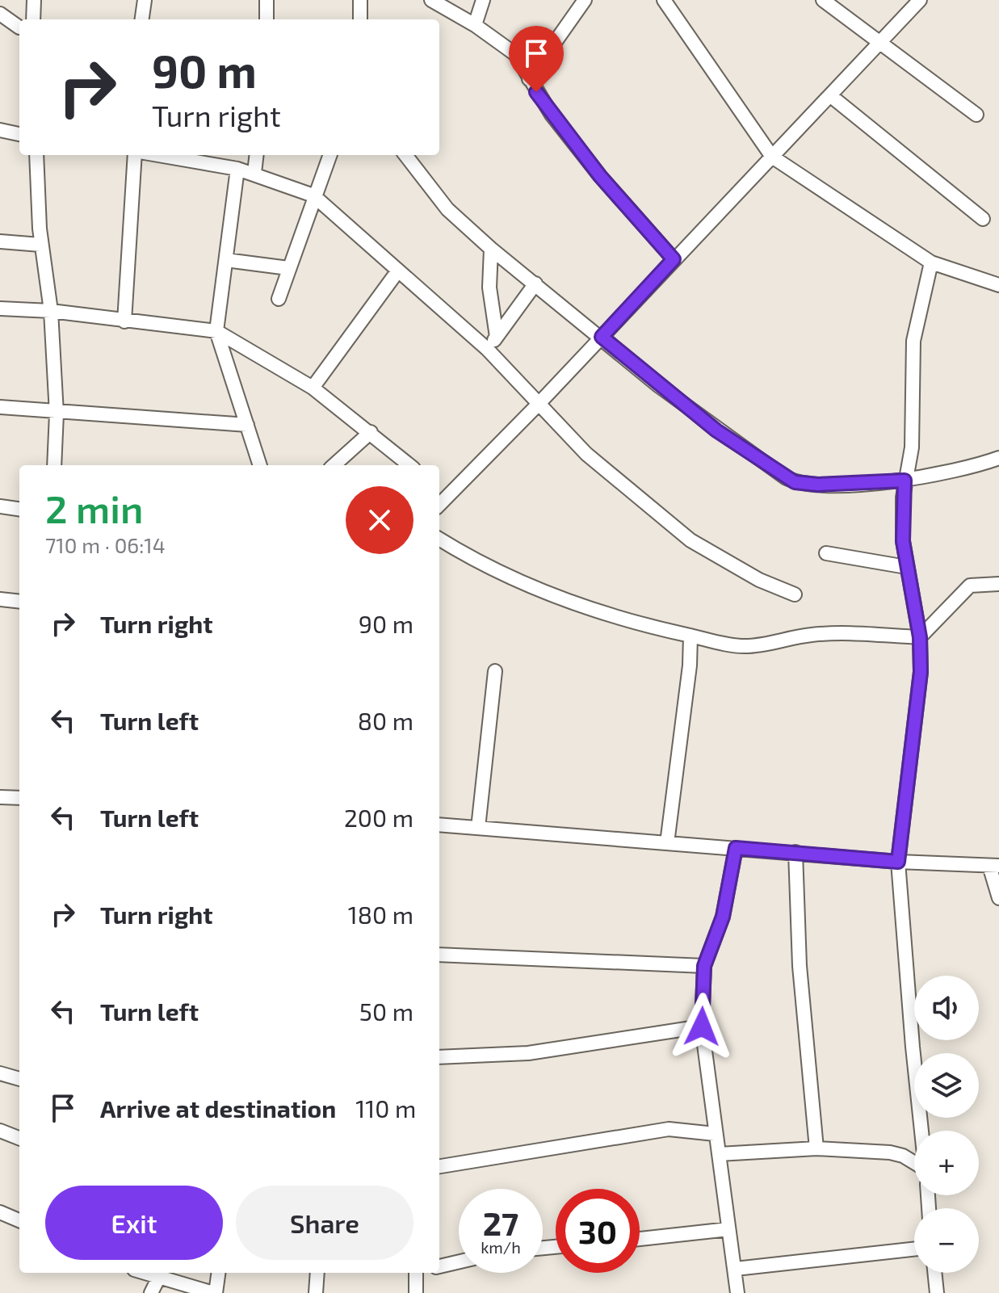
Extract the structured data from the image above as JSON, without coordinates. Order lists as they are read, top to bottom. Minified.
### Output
{"page":{"turn":["90 m","Turn right"],"heading":["2 min","710 m · 06:14"],"list":[{"name":"Turn right","value":"90 m"},{"name":"Turn left","value":"80 m"},{"name":"Turn left","value":"200 m"},{"name":"Turn right","value":"180 m"},{"name":"Turn left","value":"50 m"},{"name":"Arrive at destination","value":"110 m"}],"map_buttons":["+","−"],"buttons":["Exit","Share"],"speed":"27 km/h","limit":"30"}}
